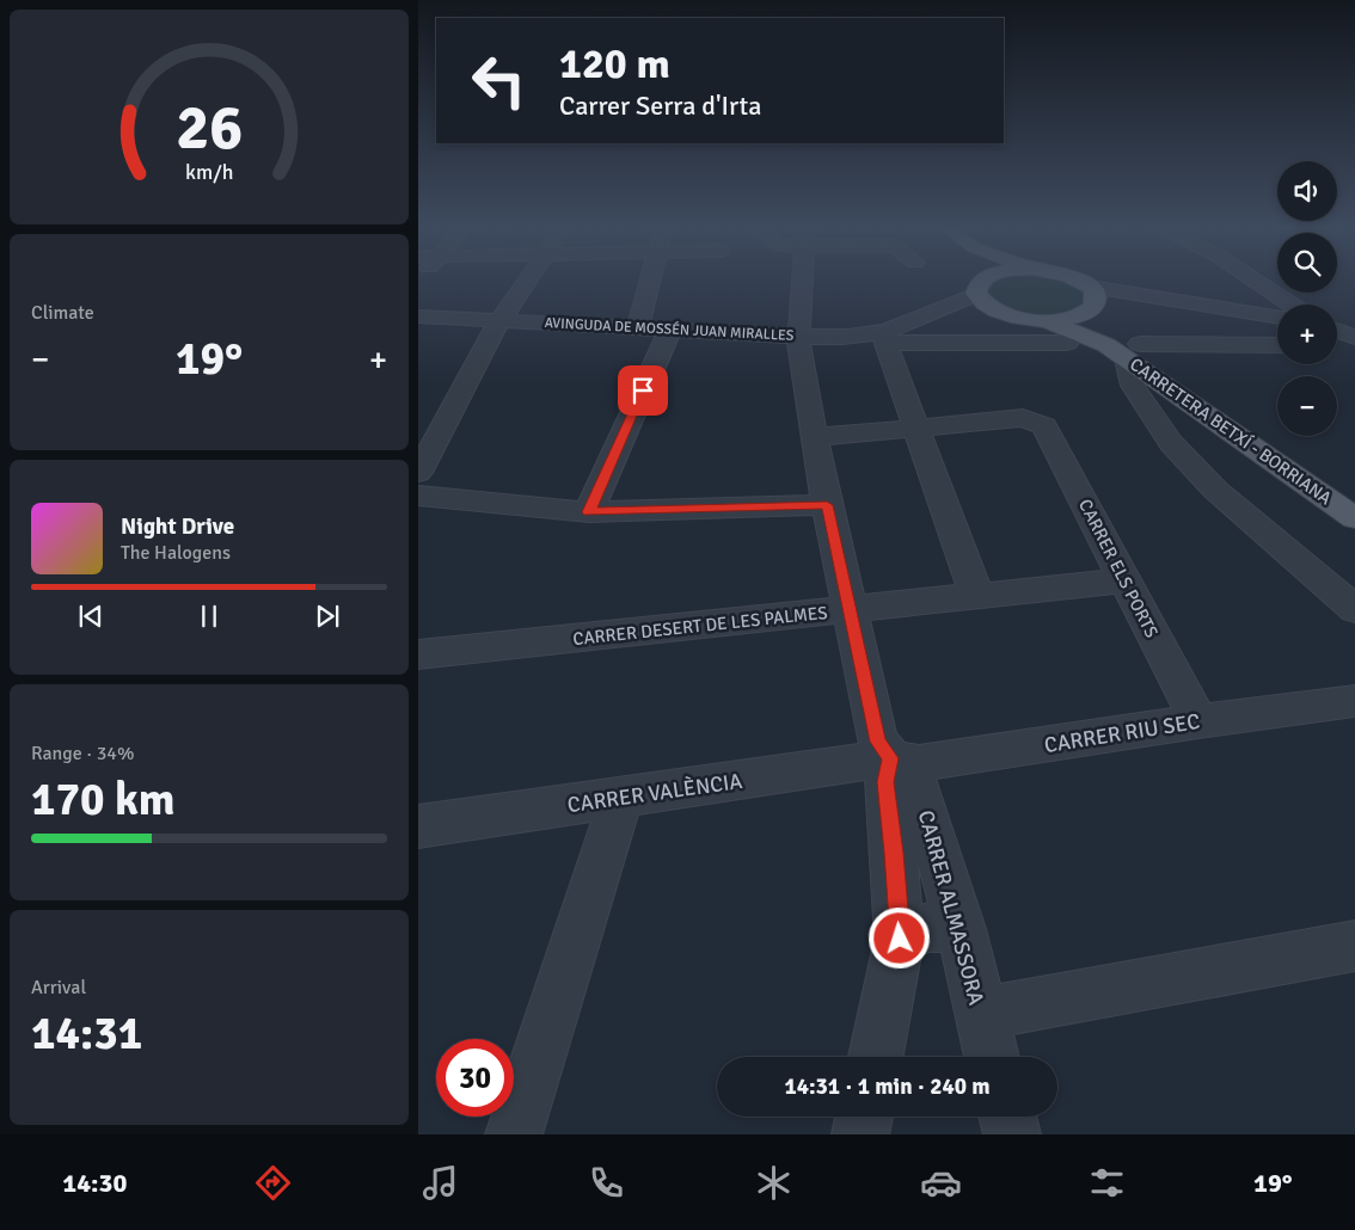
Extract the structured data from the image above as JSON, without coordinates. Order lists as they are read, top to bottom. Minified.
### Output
{"streets":{"main road":["CARRETERA BETXÍ - BORRIANA"],"street":["AVINGUDA DE MOSSÉN JUAN MIRALLES","CARRER ELS PORTS","CARRER DESERT DE LES PALMES","CARRER RIU SEC","CARRER VALÈNCIA","CARRER ALMASSORA"]},"crossings":[["AVINGUDA DE MOSSÉN JUAN MIRALLES","CARRER ALMASSORA"],["CARRER ELS PORTS","CARRER DESERT DE LES PALMES"],["CARRER ELS PORTS","CARRER RIU SEC"],["CARRER DESERT DE LES PALMES","CARRER ALMASSORA"],["CARRER RIU SEC","CARRER VALÈNCIA"],["CARRER RIU SEC","CARRER ALMASSORA"],["CARRER VALÈNCIA","CARRER ALMASSORA"]],"page":{"turn":["120 m","Carrer Serra d'Irta"],"map_buttons":["+","−"],"tile":["Climate",["Range · 34%","170 km"],["Arrival","14:31"]],"heat":["−","19°","+"],"song":["Night Drive","The Halogens"],"limit":"30","trip":"14:31 · 1 min · 240 m","tabs":["14:30","19°"],"gauge":["26","km/h"]}}
